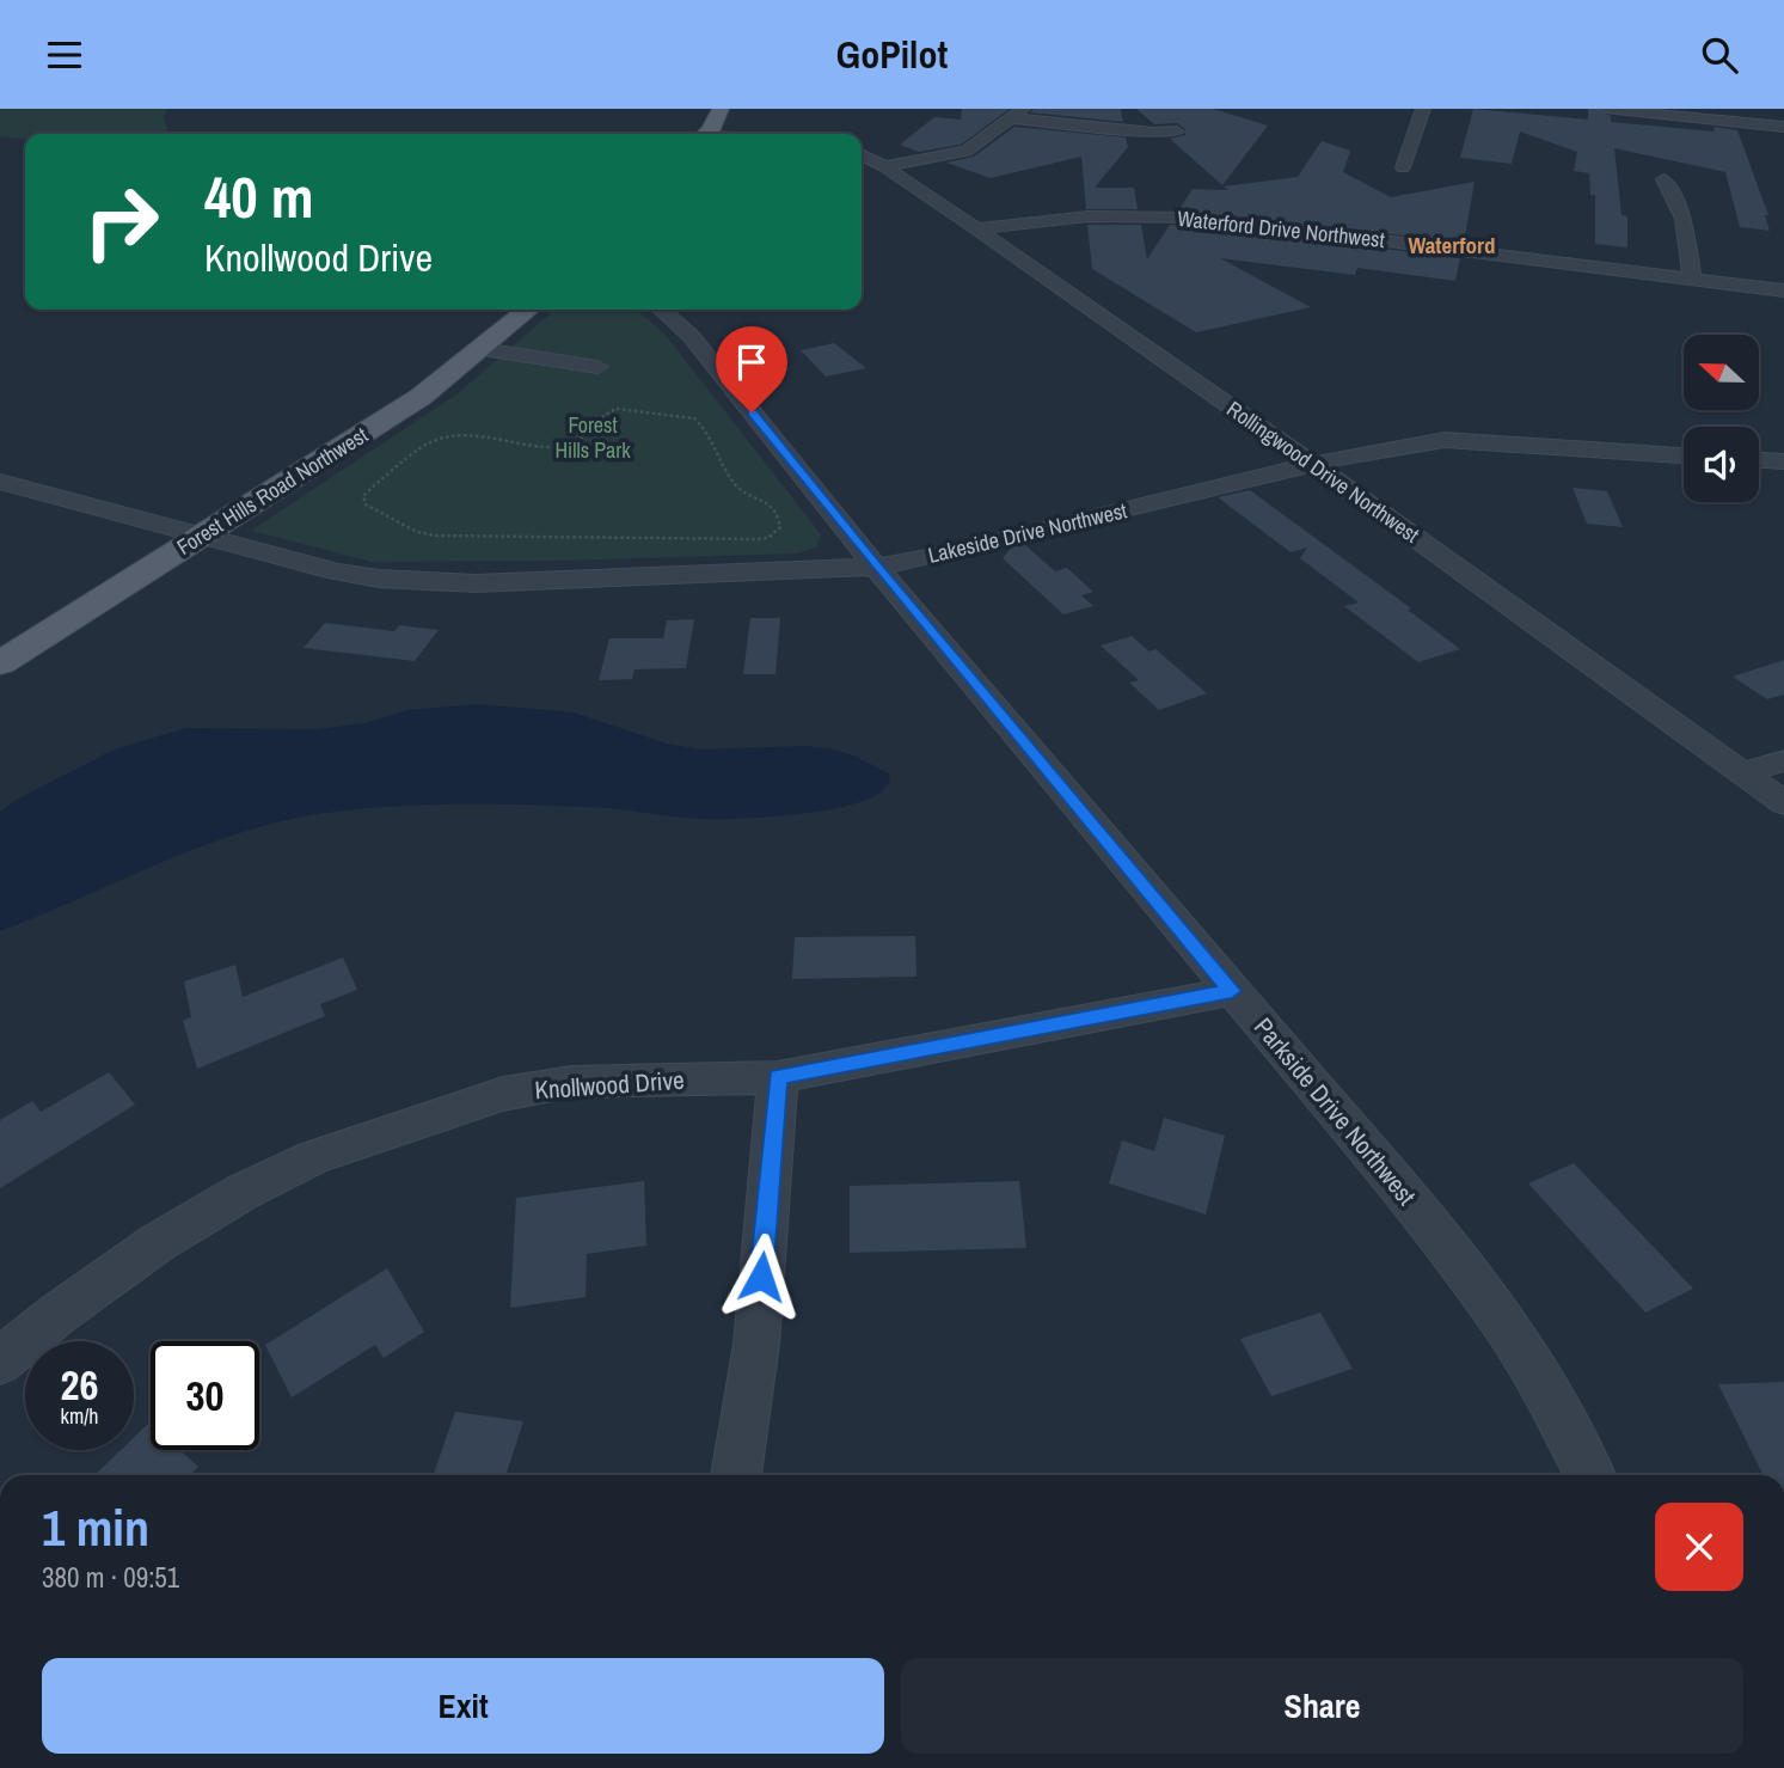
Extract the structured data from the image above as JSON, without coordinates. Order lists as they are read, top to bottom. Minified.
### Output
{"streets":{"main road":["Forest Hills Road Northwest"],"street":["Waterford Drive Northwest","Rollingwood Drive Northwest","Lakeside Drive Northwest","Knollwood Drive","Parkside Drive Northwest"]},"crossings":[["Waterford Drive Northwest","Rollingwood Drive Northwest"],["Rollingwood Drive Northwest","Lakeside Drive Northwest"],["Forest Hills Road Northwest","Lakeside Drive Northwest"],["Lakeside Drive Northwest","Parkside Drive Northwest"],["Knollwood Drive","Parkside Drive Northwest"]],"districts":["Waterford"],"parks":["Forest Hills Park"],"north":"left","page":{"header":"GoPilot","turn":["40 m","Knollwood Drive"],"speed":"26 km/h","limit":"30","heading":["1 min","380 m · 09:51"],"buttons":["Exit","Share"]}}
